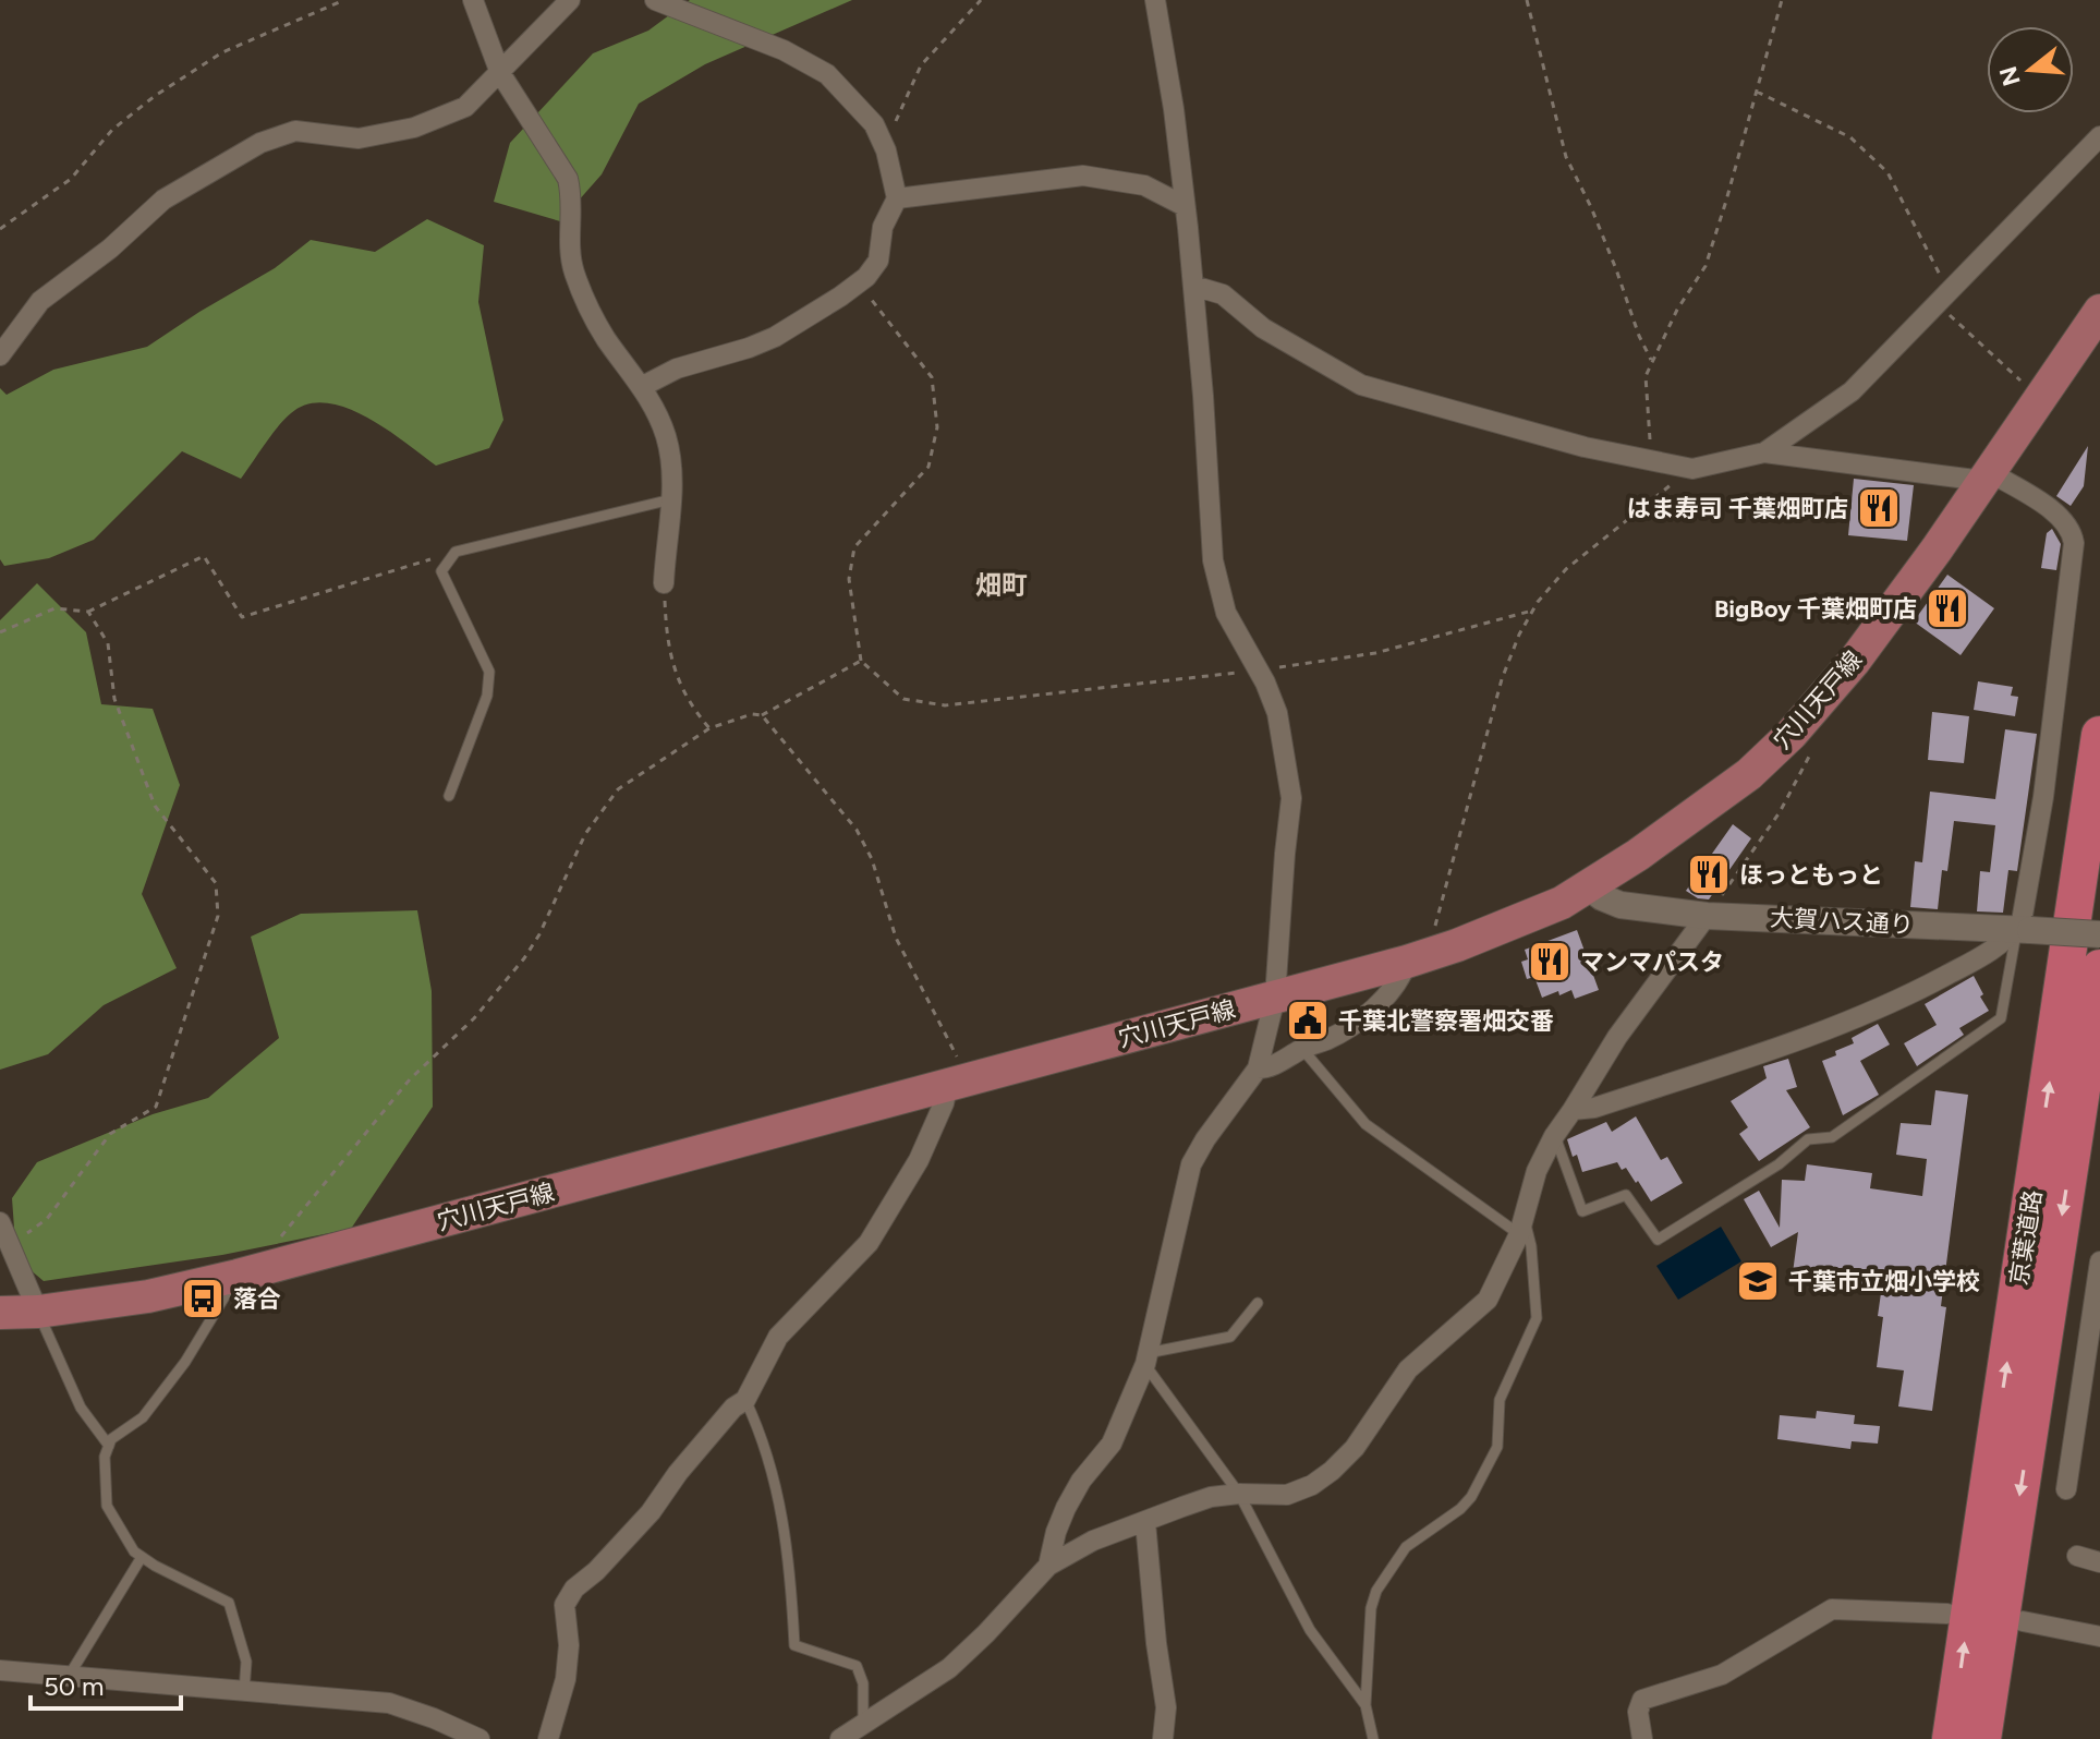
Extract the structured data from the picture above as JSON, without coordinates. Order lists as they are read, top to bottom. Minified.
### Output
{"streets":{"highway":["京葉道路"],"main road":["穴川天戸線"],"street":["大賀ハス通り"]},"crossings":[["穴川天戸線","大賀ハス通り"]],"districts":["畑町"],"places":{"restaurant":["はま寿司 千葉畑町店","BigBoy 千葉畑町店","ほっともっと","マンマパスタ"],"public building":["千葉北警察署畑交番"],"school or university":["千葉市立畑小学校"],"bus stop":["落合"]},"scale_bar":"50 m","north":"left"}
